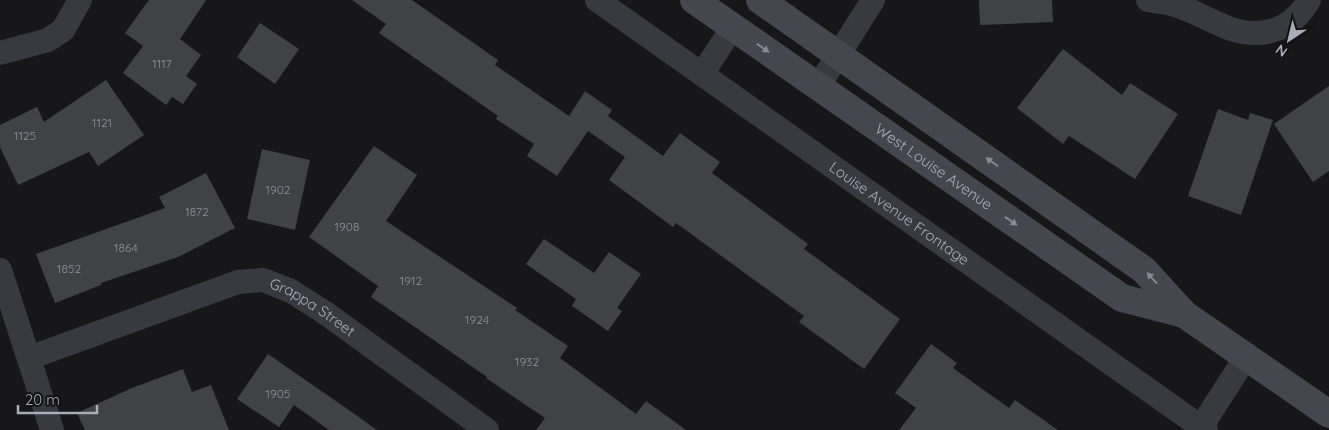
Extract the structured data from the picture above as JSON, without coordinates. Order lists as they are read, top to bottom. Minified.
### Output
{"streets":{"main road":["West Louise Avenue"],"street":["Louise Avenue Frontage","Grappa Street"]},"house_numbers":["1117","1121","1125","1902","1872","1908","1864","1852","1912","1924","1932","1905"],"scale_bar":"20 m","north":"bottom left"}
